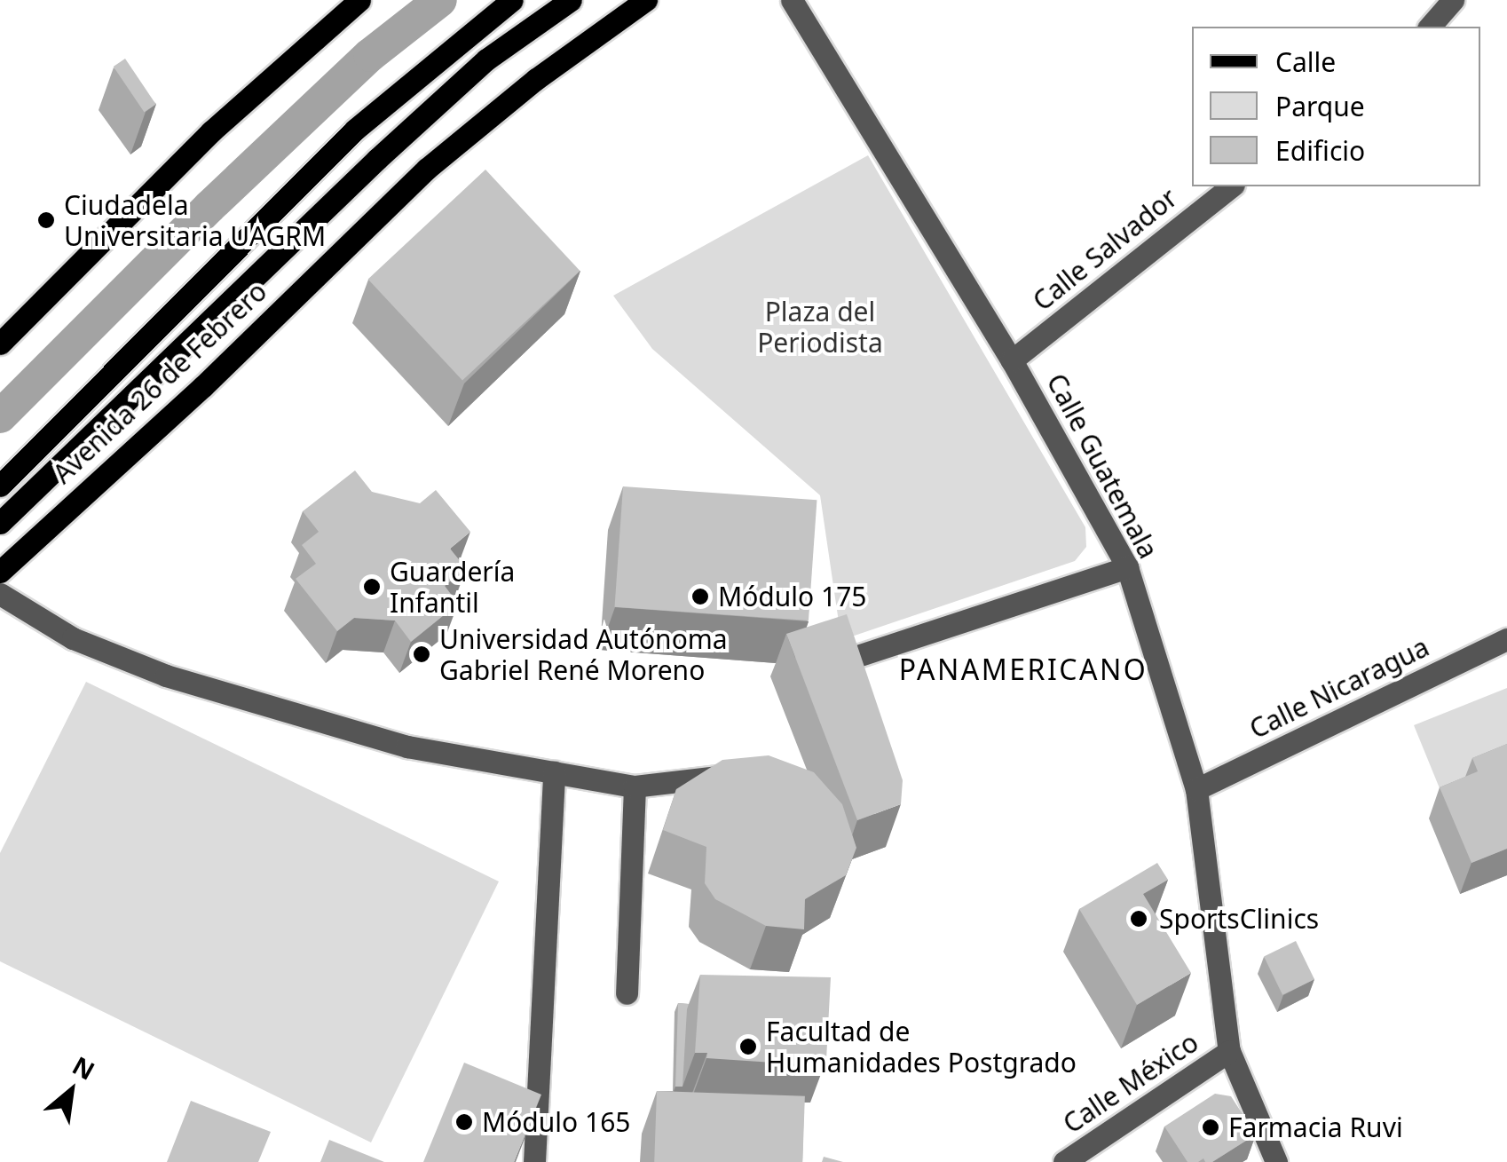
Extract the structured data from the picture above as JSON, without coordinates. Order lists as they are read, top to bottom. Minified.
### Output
{"streets":{"main road":["Avenida 26 de Febrero"],"street":["Calle Salvador","Calle Guatemala","Calle Nicaragua","Calle México"]},"crossings":[["Calle Salvador","Calle Guatemala"],["Calle Guatemala","Calle Nicaragua"],["Calle Guatemala","Calle México"]],"districts":["PANAMERICANO"],"parks":["Plaza del Periodista"],"places":["Ciudadela Universitaria UAGRM","Guardería Infantil","Módulo 175","Universidad Autónoma Gabriel René Moreno","SportsClinics","Facultad de Humanidades Postgrado","Módulo 165","Farmacia Ruvi"],"legend":["Calle","Parque","Edificio"],"north":"top right"}
